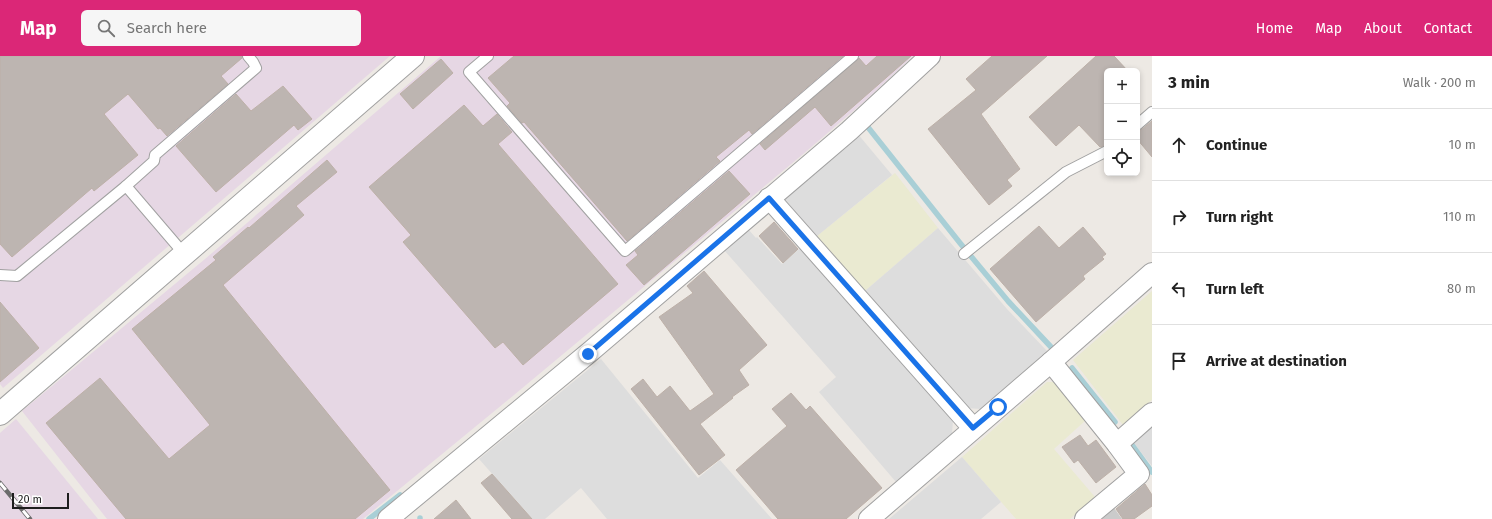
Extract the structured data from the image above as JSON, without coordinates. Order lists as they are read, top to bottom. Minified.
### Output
{"scale_bar":"20 m","page":{"header":"Map","search":"Search here","nav":["Home","Map","About","Contact"],"heading":["3 min","Walk · 200 m"],"map_buttons":["+","−"],"list":[["Continue","10 m"],["Turn right","110 m"],["Turn left","80 m"],"Arrive at destination"],"scale":"20 m"}}
